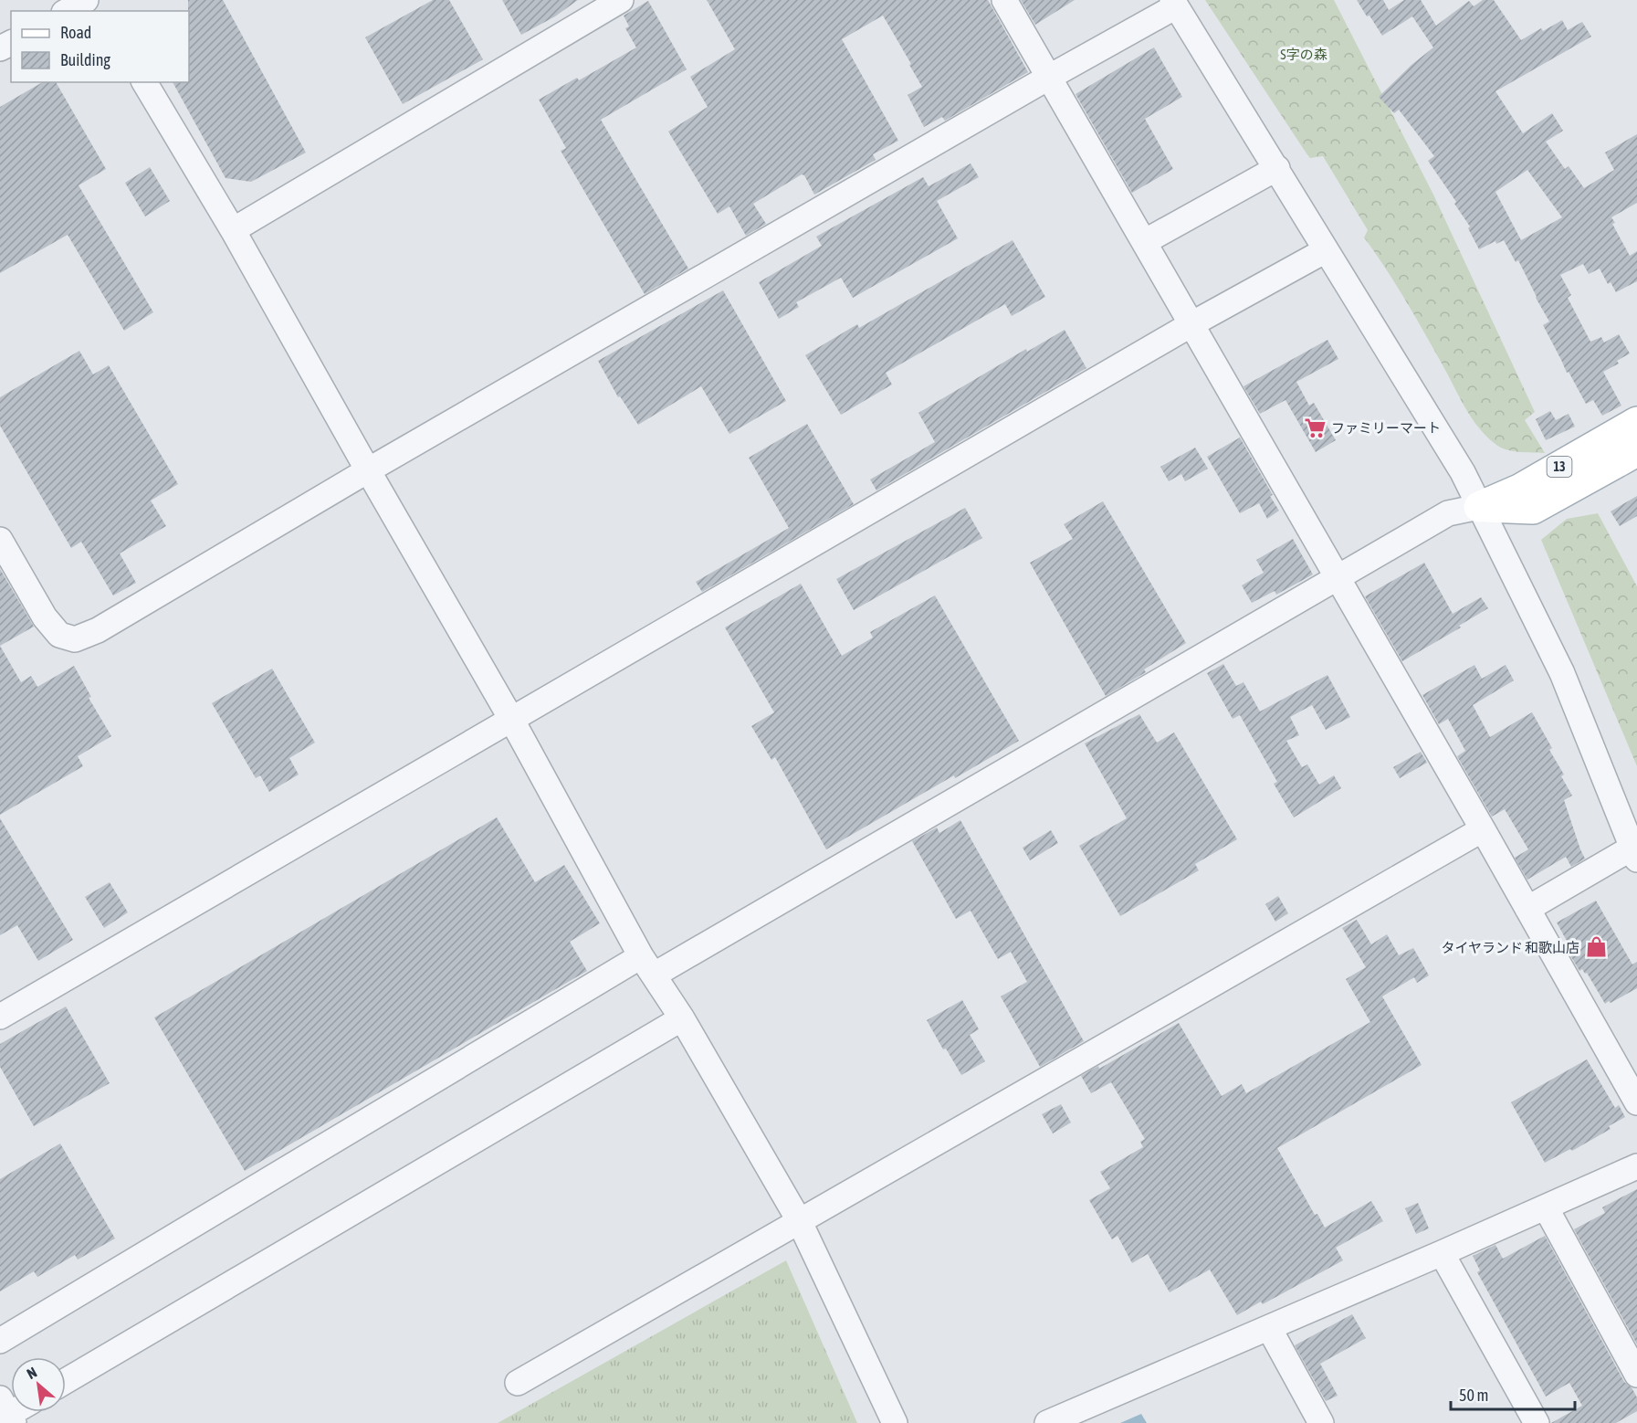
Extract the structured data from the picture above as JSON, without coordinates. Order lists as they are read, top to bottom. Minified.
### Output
{"streets":{"main road":["13"]},"parks":["S字の森"],"places":{"supermarket":["ファミリーマート"],"shop":["タイヤランド 和歌山店"]},"legend":["Road","Building"],"scale_bar":"50 m","north":"top left"}
